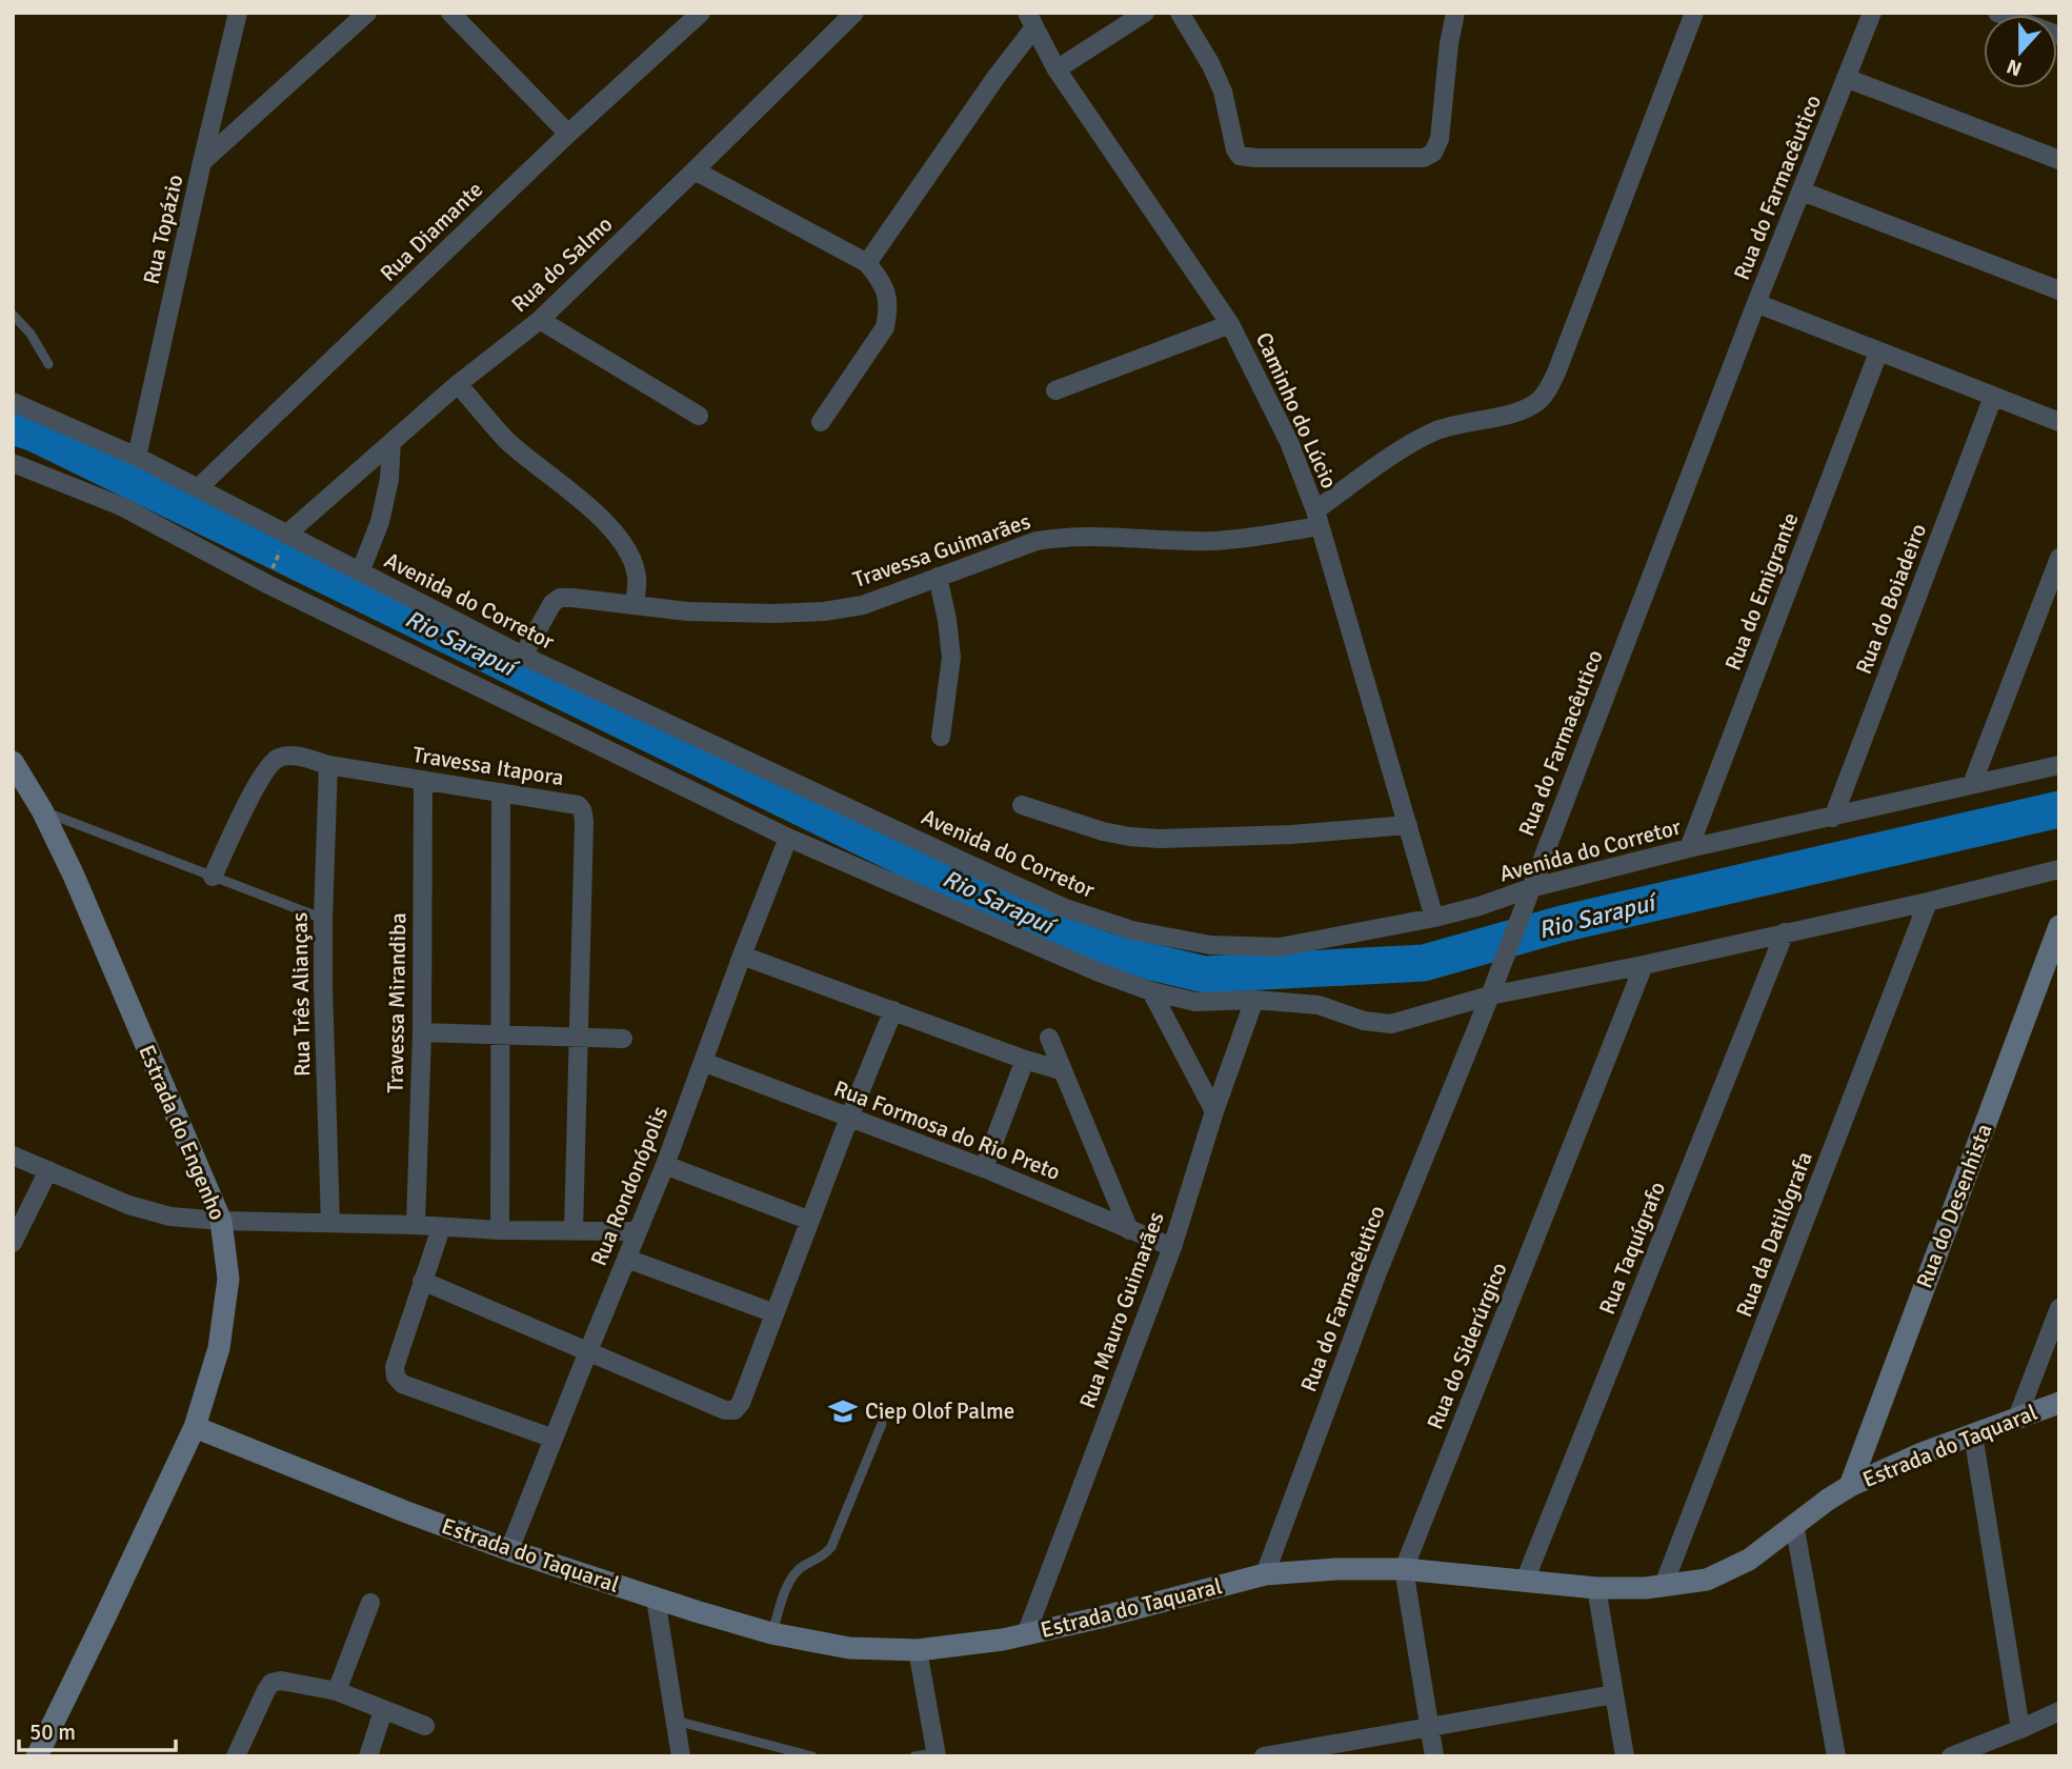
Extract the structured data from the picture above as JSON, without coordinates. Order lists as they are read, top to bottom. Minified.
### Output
{"streets":{"street":["Rua do Farmacêutico","Rua Topázio","Rua Diamante","Rua do Salmo","Caminho do Lúcio","Travessa Guimarães","Rua do Emigrante","Rua do Boiadeiro","Avenida do Corretor","Travessa Itapora","Rua Três Alianças","Travessa Mirandiba","Rua Formosa do Rio Preto","Estrada do Engenho","Rua Rondonópolis","Rua do Desenhista","Rua da Datilógrafa","Rua Taquígrafo","Rua Mauro Guimarães","Rua do Siderúrgico","Estrada do Taquaral"]},"crossings":[["Rua do Farmacêutico","Avenida do Corretor"],["Rua do Farmacêutico","Estrada do Taquaral"],["Rua Topázio","Avenida do Corretor"],["Rua Diamante","Avenida do Corretor"],["Rua do Salmo","Avenida do Corretor"],["Caminho do Lúcio","Travessa Guimarães"],["Caminho do Lúcio","Avenida do Corretor"],["Travessa Guimarães","Avenida do Corretor"],["Rua do Emigrante","Avenida do Corretor"],["Rua do Boiadeiro","Avenida do Corretor"],["Travessa Itapora","Rua Três Alianças"],["Travessa Itapora","Travessa Mirandiba"],["Rua Formosa do Rio Preto","Rua Rondonópolis"],["Rua Formosa do Rio Preto","Rua Mauro Guimarães"],["Estrada do Engenho","Estrada do Taquaral"],["Rua Rondonópolis","Estrada do Taquaral"],["Rua do Desenhista","Estrada do Taquaral"],["Rua da Datilógrafa","Estrada do Taquaral"],["Rua Taquígrafo","Estrada do Taquaral"],["Rua Mauro Guimarães","Estrada do Taquaral"],["Rua do Siderúrgico","Estrada do Taquaral"]],"water":["Rio Sarapuí"],"places":{"school or university":["Ciep Olof Palme"]},"scale_bar":"50 m","north":"bottom"}
